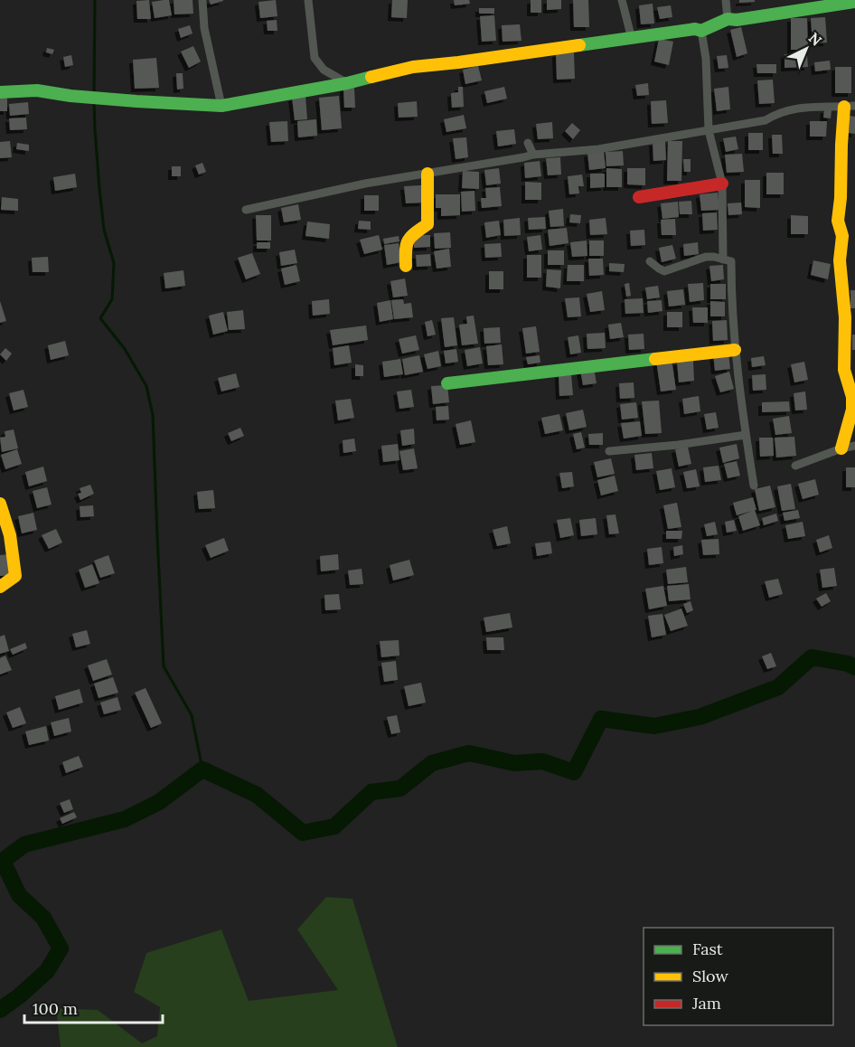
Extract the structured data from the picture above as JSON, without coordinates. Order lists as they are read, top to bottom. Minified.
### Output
{"legend":["Fast","Slow","Jam"],"scale_bar":"100 m","north":"top right"}
